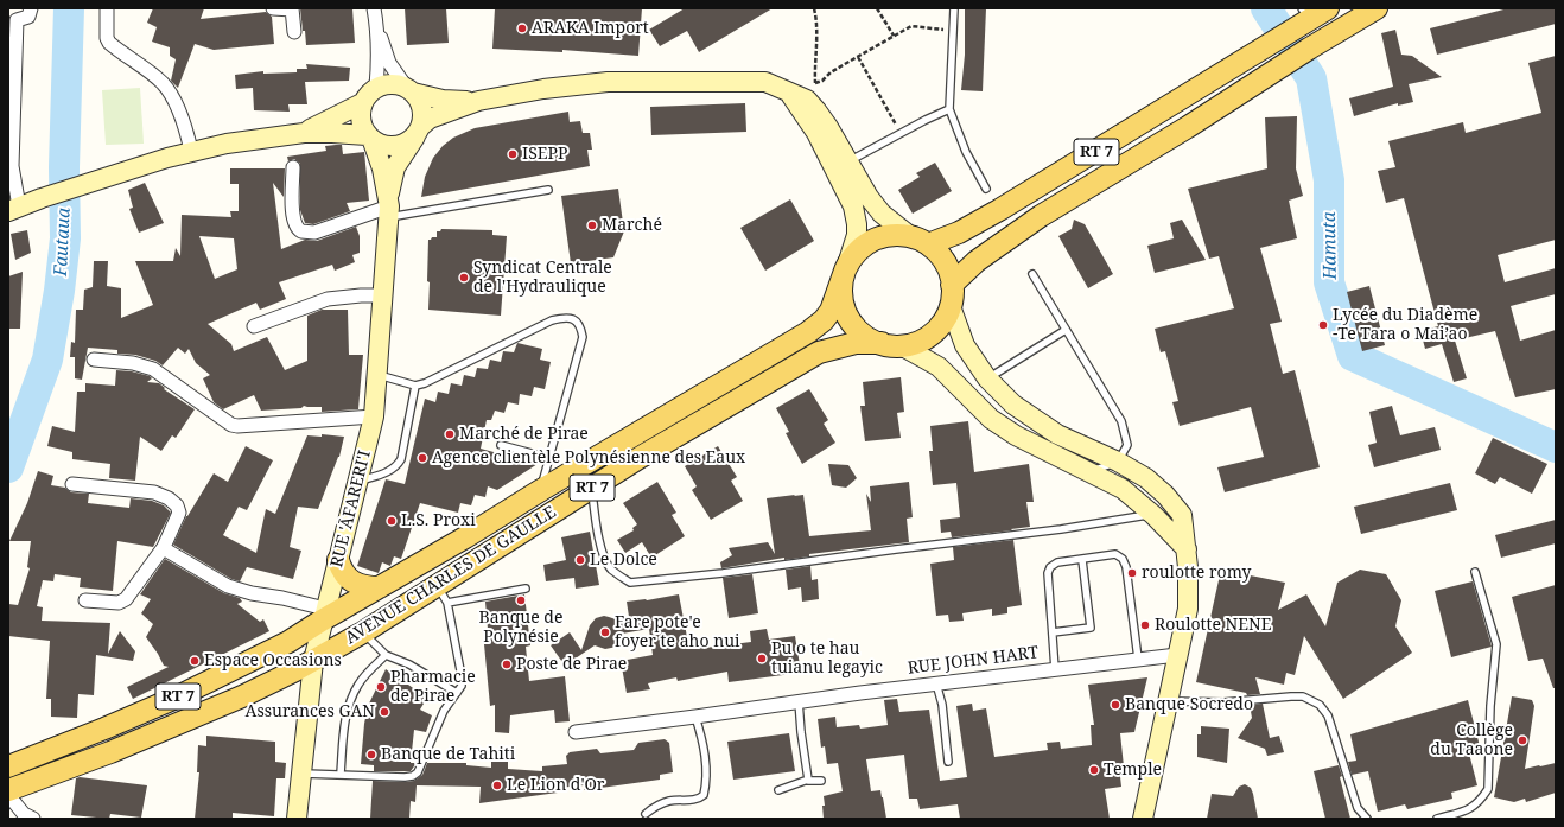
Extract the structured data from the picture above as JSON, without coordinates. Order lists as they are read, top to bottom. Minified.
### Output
{"streets":{"main road":["RT 7","RUE 'ĀFARERI'I","AVENUE CHARLES DE GAULLE"],"street":["RUE JOHN HART"]},"crossings":[["RT 7","AVENUE CHARLES DE GAULLE"],["RUE 'ĀFARERI'I","AVENUE CHARLES DE GAULLE"]],"water":["Fautaua","Hamuta"],"places":["ARAKA Import","ISEPP","Marché","Syndicat Centrale de l'Hydraulique","Lycée du Diadème -Te Tara o Mai’ao","Marché de Pirae","Agence clientèle Polynésienne des Eaux","L.S. Proxi","Le Dolce","roulotte romy","Banque de Polynésie","Roulotte NENE","Fare pote'e foyer te aho nui","Pu o te hau tuianu legayic","Espace Occasions","Poste de Pirae","Pharmacie de Pirae","Banque Socredo","Assurances GAN","Collège du Taaone","Banque de Tahiti","Temple","Le Lion d'Or"]}
